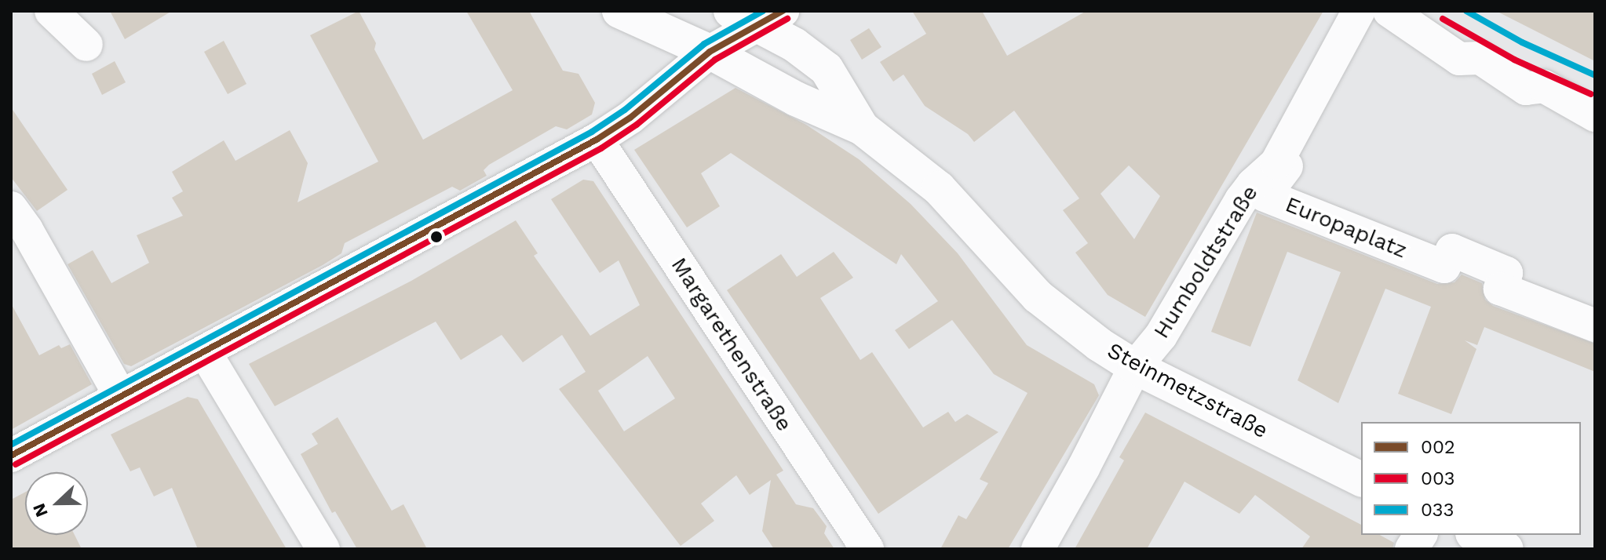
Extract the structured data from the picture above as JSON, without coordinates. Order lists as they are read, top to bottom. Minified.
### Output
{"streets":{"main road":["Steinmetzstraße"],"street":["Europaplatz","Humboldtstraße","Margarethenstraße"]},"crossings":[["Humboldtstraße","Steinmetzstraße"]],"lines":["transit line 002","transit line 033","transit line 003"],"legend":["002","003","033"],"north":"left"}
